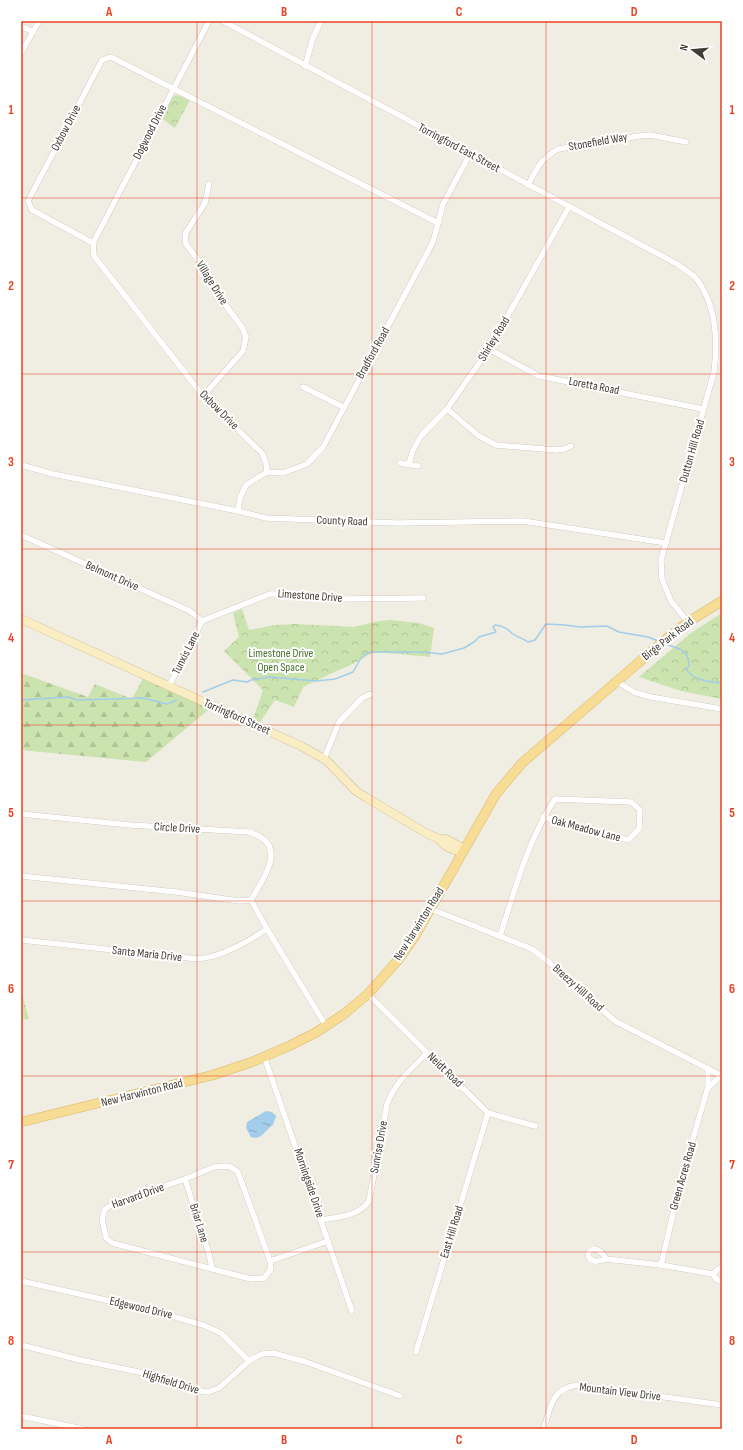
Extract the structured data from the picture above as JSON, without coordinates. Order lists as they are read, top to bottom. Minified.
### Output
{"streets":{"main road":["Birge Park Road","Torringford Street","New Harwinton Road"],"street":["Oxbow Drive","Dogwood Drive","Stonefield Way","Torringford East Street","Village Drive","Shirley Road","Bradford Road","Loretta Road","Dutton Hill Road","County Road","Belmont Drive","Limestone Drive","Tunxis Lane","Circle Drive","Oak Meadow Lane","Santa Maria Drive","Breezy Hill Road","Neidt Road","Sunrise Drive","Green Acres Road","Morningside Drive","Harvard Drive","Briar Lane","East Hill Road","Edgewood Drive","Highfield Drive","Mountain View Drive"]},"crossings":[["Oxbow Drive","Dogwood Drive"],["Oxbow Drive","Village Drive"],["Oxbow Drive","Bradford Road"],["Stonefield Way","Torringford East Street"],["Torringford East Street","Shirley Road"],["Torringford East Street","Bradford Road"],["Torringford East Street","Dutton Hill Road"],["Shirley Road","Loretta Road"],["Loretta Road","Dutton Hill Road"],["Dutton Hill Road","County Road"],["Dutton Hill Road","Birge Park Road"],["Belmont Drive","Limestone Drive"],["Belmont Drive","Tunxis Lane"],["Limestone Drive","Tunxis Lane"],["Birge Park Road","New Harwinton Road"],["Tunxis Lane","Torringford Street"],["Torringford Street","New Harwinton Road"],["Oak Meadow Lane","Breezy Hill Road"],["New Harwinton Road","Breezy Hill Road"],["New Harwinton Road","Neidt Road"],["New Harwinton Road","Morningside Drive"],["Breezy Hill Road","Green Acres Road"],["Neidt Road","Sunrise Drive"],["Neidt Road","East Hill Road"],["Sunrise Drive","Morningside Drive"],["Harvard Drive","Briar Lane"],["Edgewood Drive","Highfield Drive"]],"parks":["Limestone Drive Open Space"],"north":"left","grid":{"columns":["A","B","C","D"],"rows":["1","2","3","4","5","6","7","8"]}}
